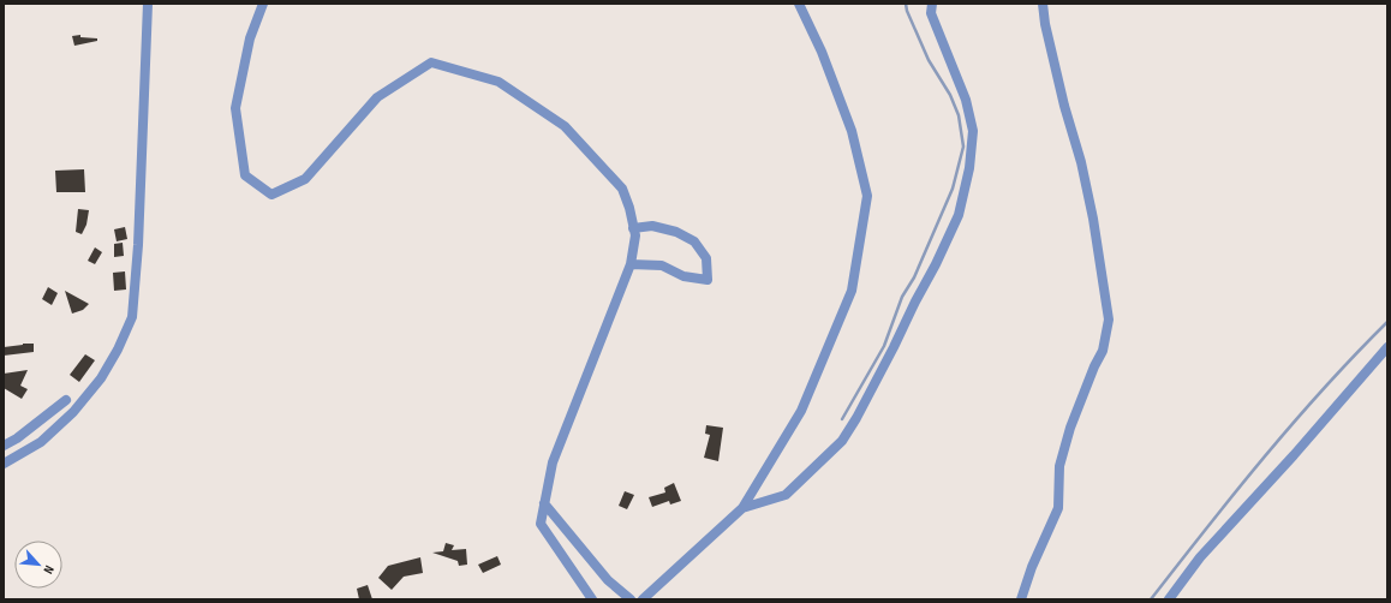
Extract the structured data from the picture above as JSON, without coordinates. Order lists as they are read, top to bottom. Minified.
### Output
{"north":"bottom right"}
